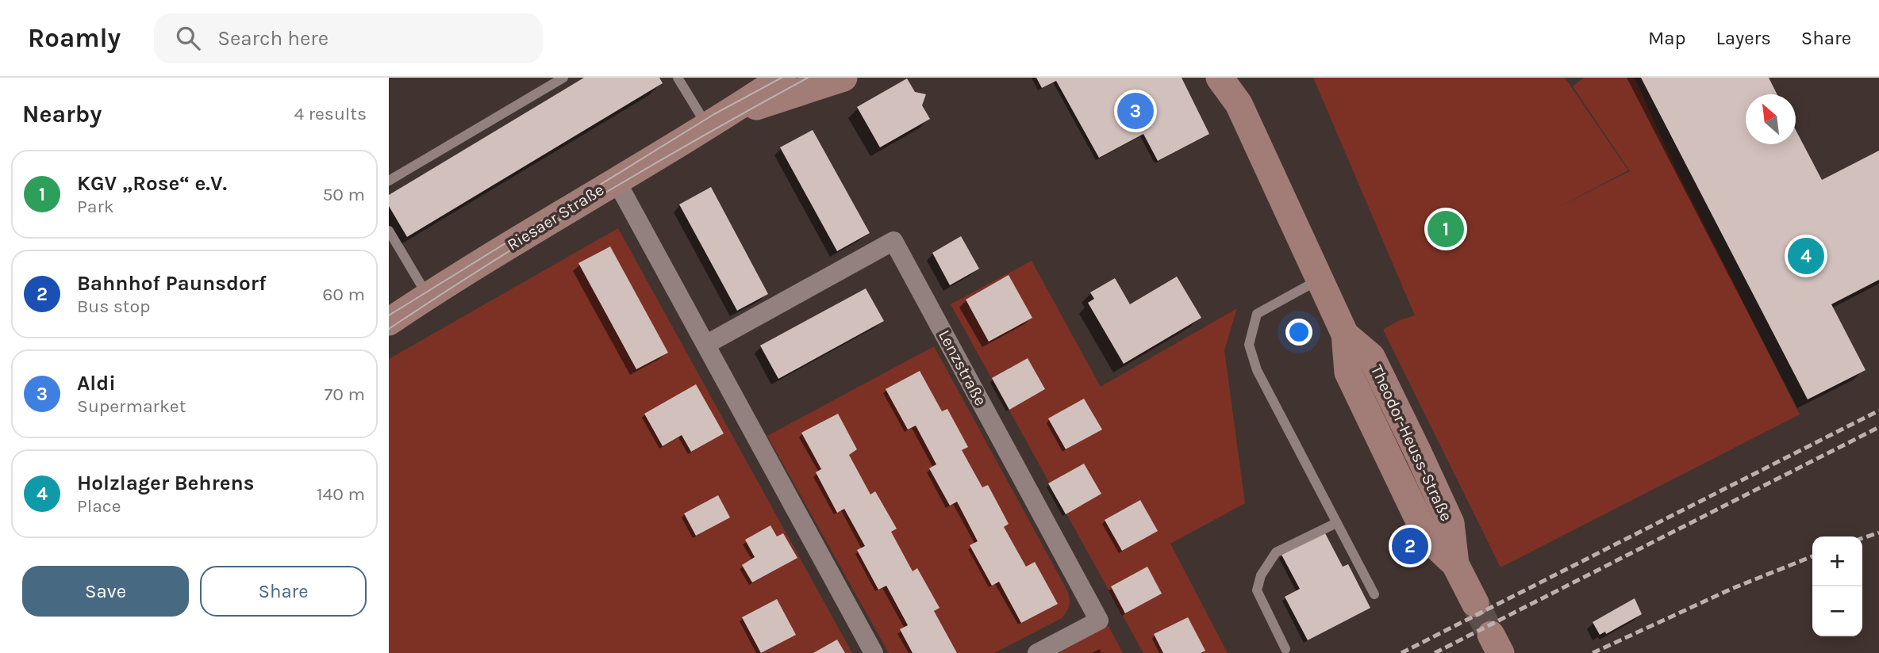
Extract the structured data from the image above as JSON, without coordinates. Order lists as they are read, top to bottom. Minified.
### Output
{"streets":{"main road":["Riesaer Straße","Theodor-Heuss-Straße"],"street":["Lenzstraße"]},"north":"top left","page":{"header":"Roamly","search":"Search here","nav":["Map","Layers","Share"],"heading":["Nearby","4 results"],"pins":["3","1","4","2"],"list":[{"mark":"1","name":"KGV „Rose“ e.V.","note":"Park","value":"50 m"},{"mark":"2","name":"Bahnhof Paunsdorf","note":"Bus stop","value":"60 m"},{"mark":"3","name":"Aldi","note":"Supermarket","value":"70 m"},{"mark":"4","name":"Holzlager Behrens","note":"Place","value":"140 m"}],"map_buttons":["+","−"],"buttons":["Save","Share"]}}
